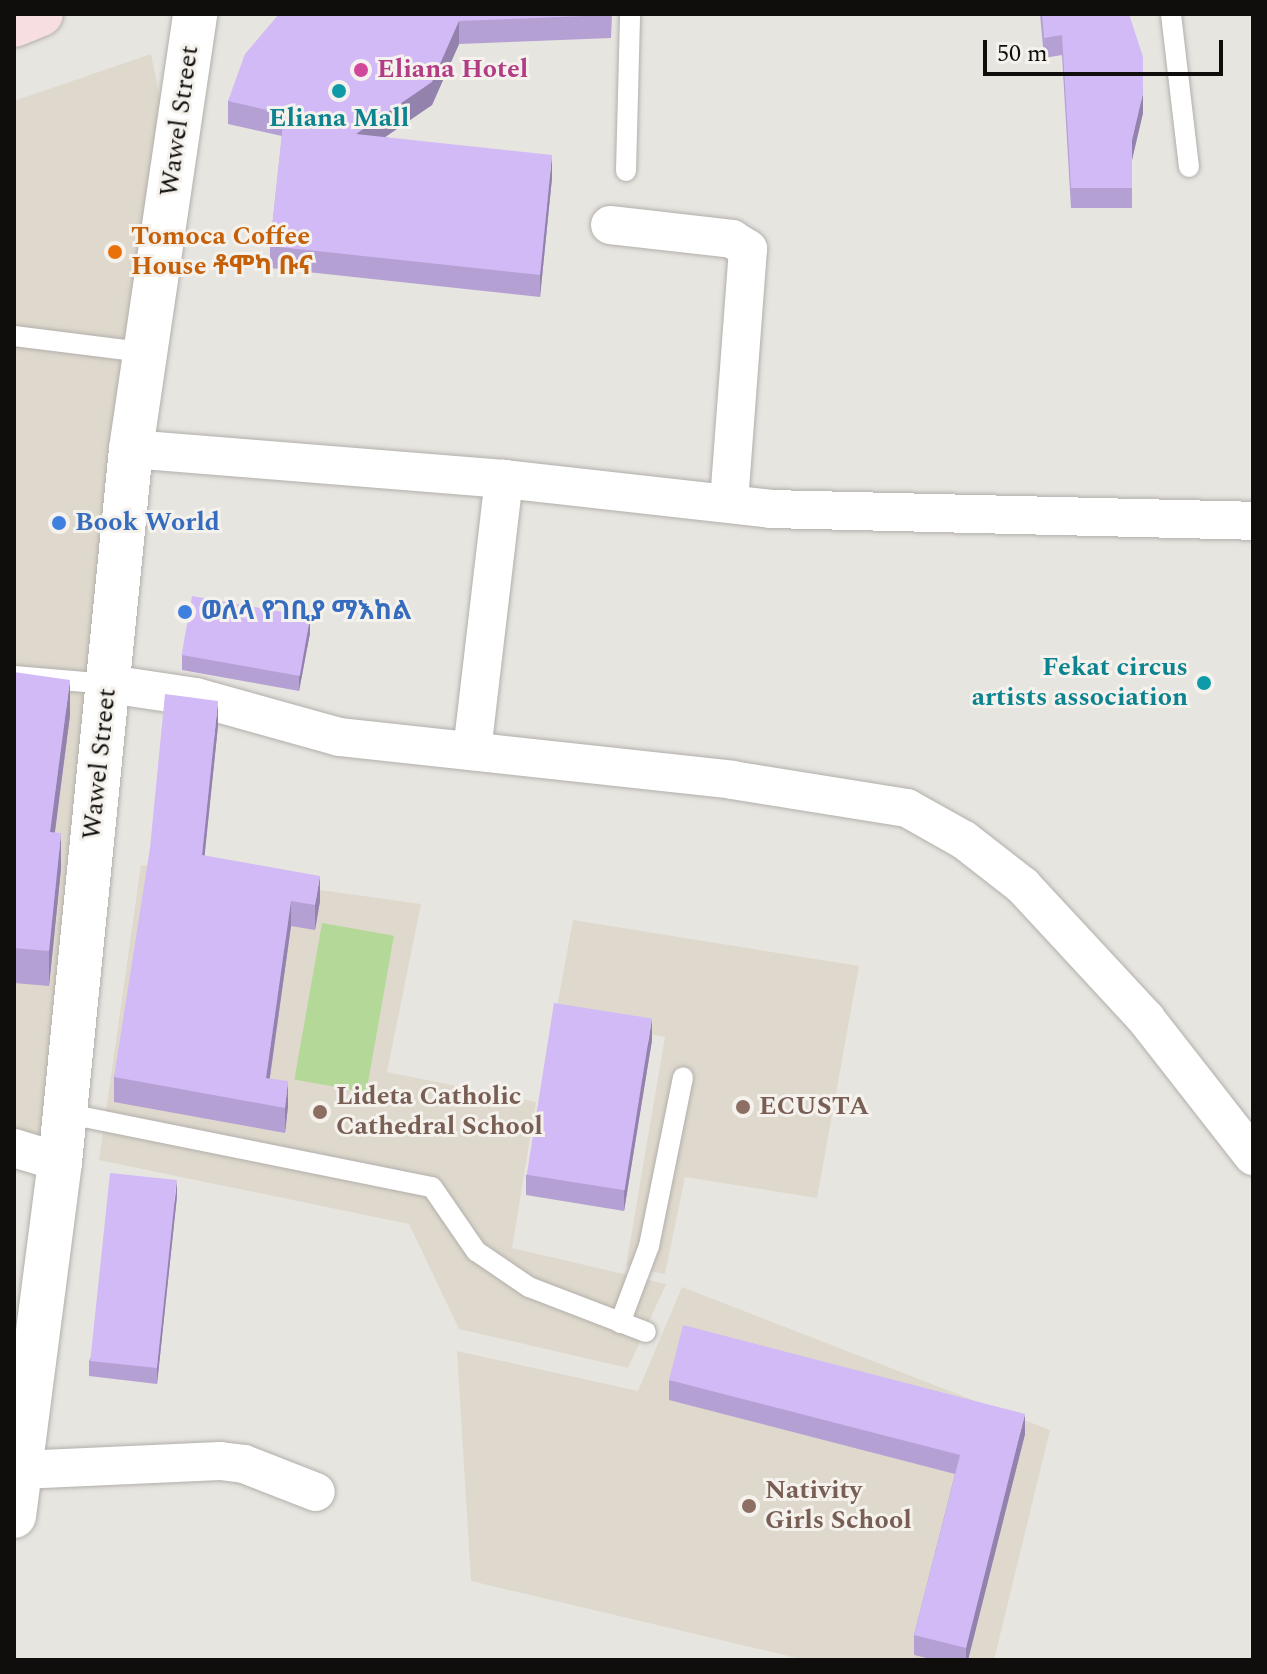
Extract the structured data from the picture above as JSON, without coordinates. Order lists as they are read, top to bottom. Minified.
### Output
{"streets":{"main road":["Wawel Street"]},"places":["Eliana Hotel","Eliana Mall","Tomoca Coffee House ቶሞካ ቡና","Book World","ወለላ የገቢያ ማእከል","Fekat circus artists association","ECUSTA","Lideta Catholic Cathedral School","Nativity Girls School"],"scale_bar":"50 m"}
